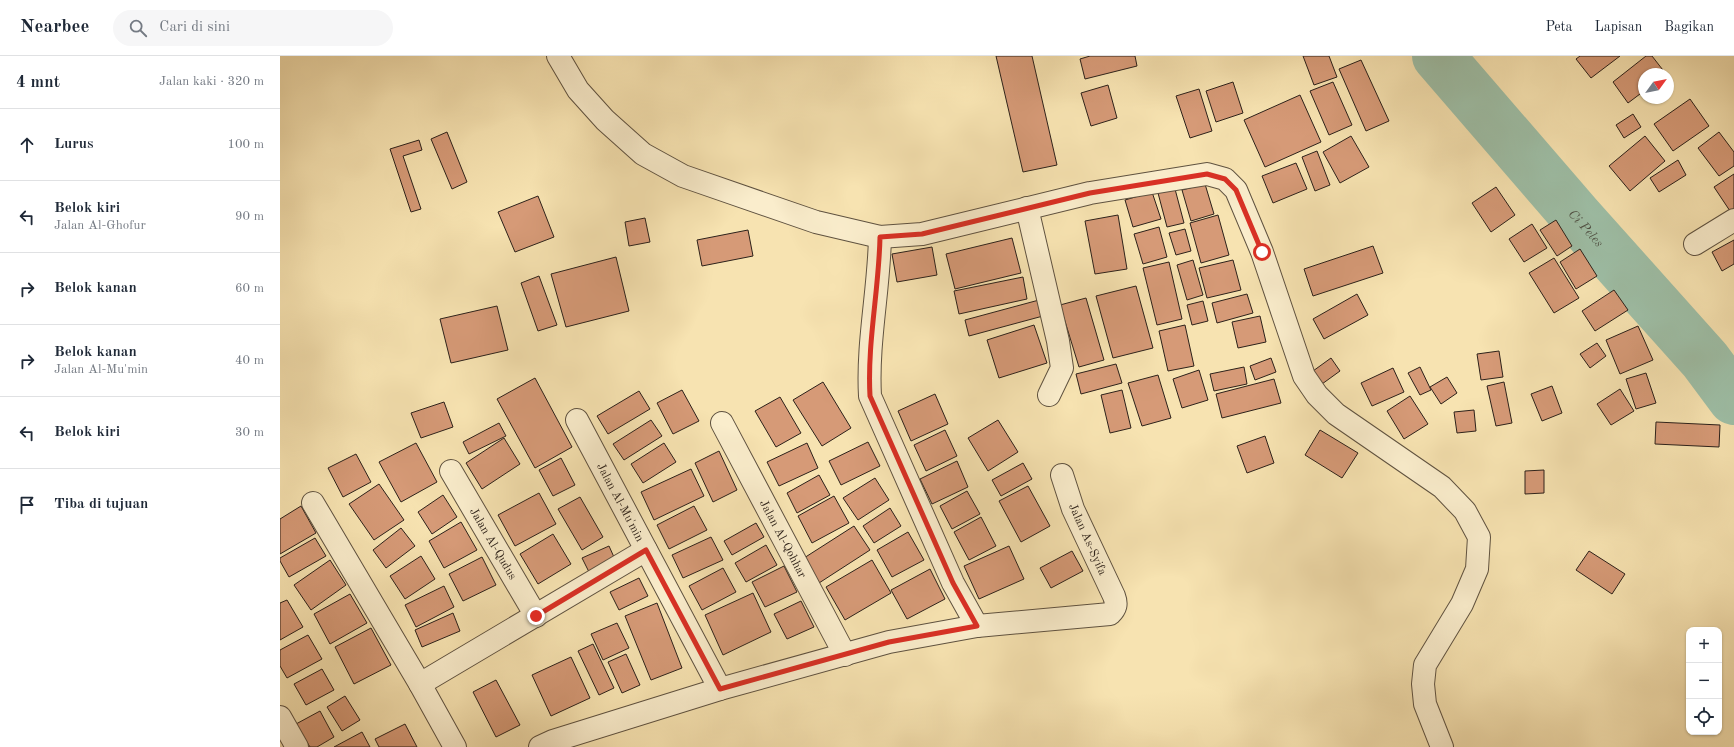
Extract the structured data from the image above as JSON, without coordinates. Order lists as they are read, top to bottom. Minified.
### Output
{"streets":{"street":["Jalan Al-Mu'min","Jalan Al-Qohhar","Jalan As-Syifa","Jalan Al-Qudus"]},"water":["Ci Peles"],"north":"top right","page":{"header":"Nearbee","search":"Cari di sini","nav":["Peta","Lapisan","Bagikan"],"heading":["4 mnt","Jalan kaki · 320 m"],"list":[["Lurus","100 m"],["Belok kiri","Jalan Al-Ghofur","90 m"],["Belok kanan","60 m"],["Belok kanan","Jalan Al-Mu'min","40 m"],["Belok kiri","30 m"],"Tiba di tujuan"],"map_buttons":["+","−"]}}
